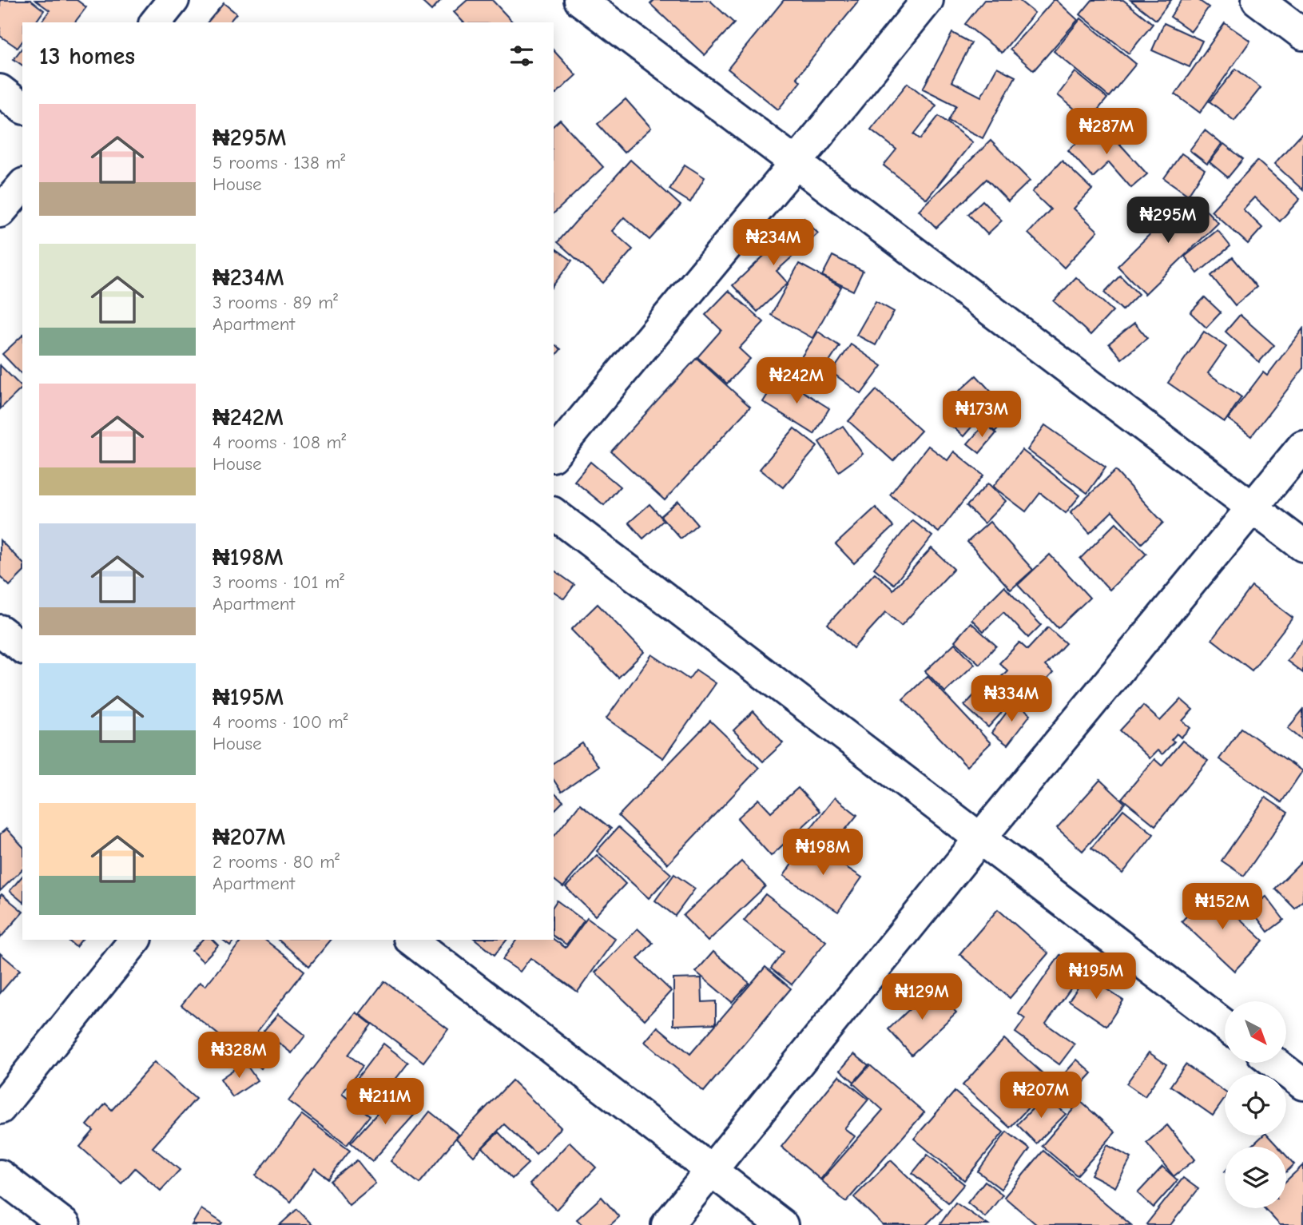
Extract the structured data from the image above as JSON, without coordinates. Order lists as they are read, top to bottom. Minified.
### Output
{"north":"bottom right","page":{"heading":"13 homes","list":[{"name":"₦295M","note":"5 rooms · 138 m² · House"},{"name":"₦234M","note":"3 rooms · 89 m² · Apartment"},{"name":"₦242M","note":"4 rooms · 108 m² · House"},{"name":"₦198M","note":"3 rooms · 101 m² · Apartment"},{"name":"₦195M","note":"4 rooms · 100 m² · House"},{"name":"₦207M","note":"2 rooms · 80 m² · Apartment"}],"price":["₦287M","₦295M","₦234M","₦242M","₦173M","₦334M","₦198M","₦152M","₦195M","₦129M","₦328M","₦207M","₦211M"]}}
